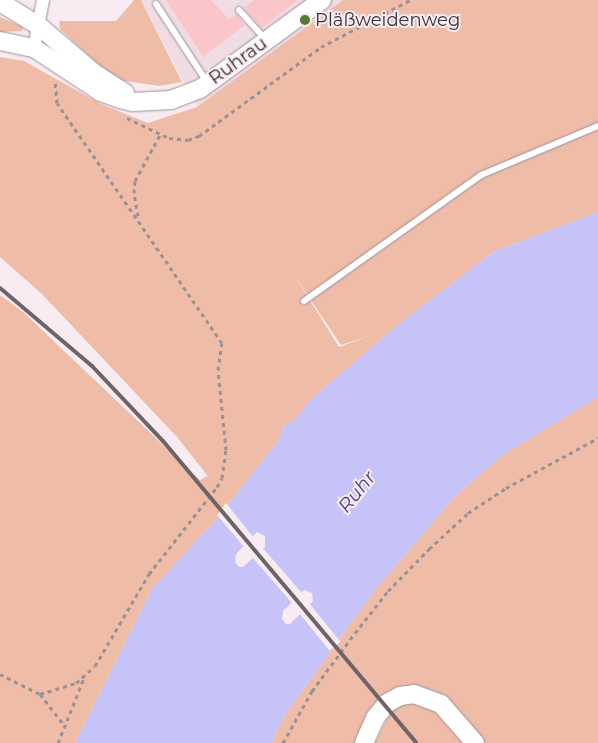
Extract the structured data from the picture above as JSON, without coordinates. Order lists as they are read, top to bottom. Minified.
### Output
{"streets":{"street":["Ruhrau"]},"water":["Ruhr"],"places":["Pläßweidenweg"]}
